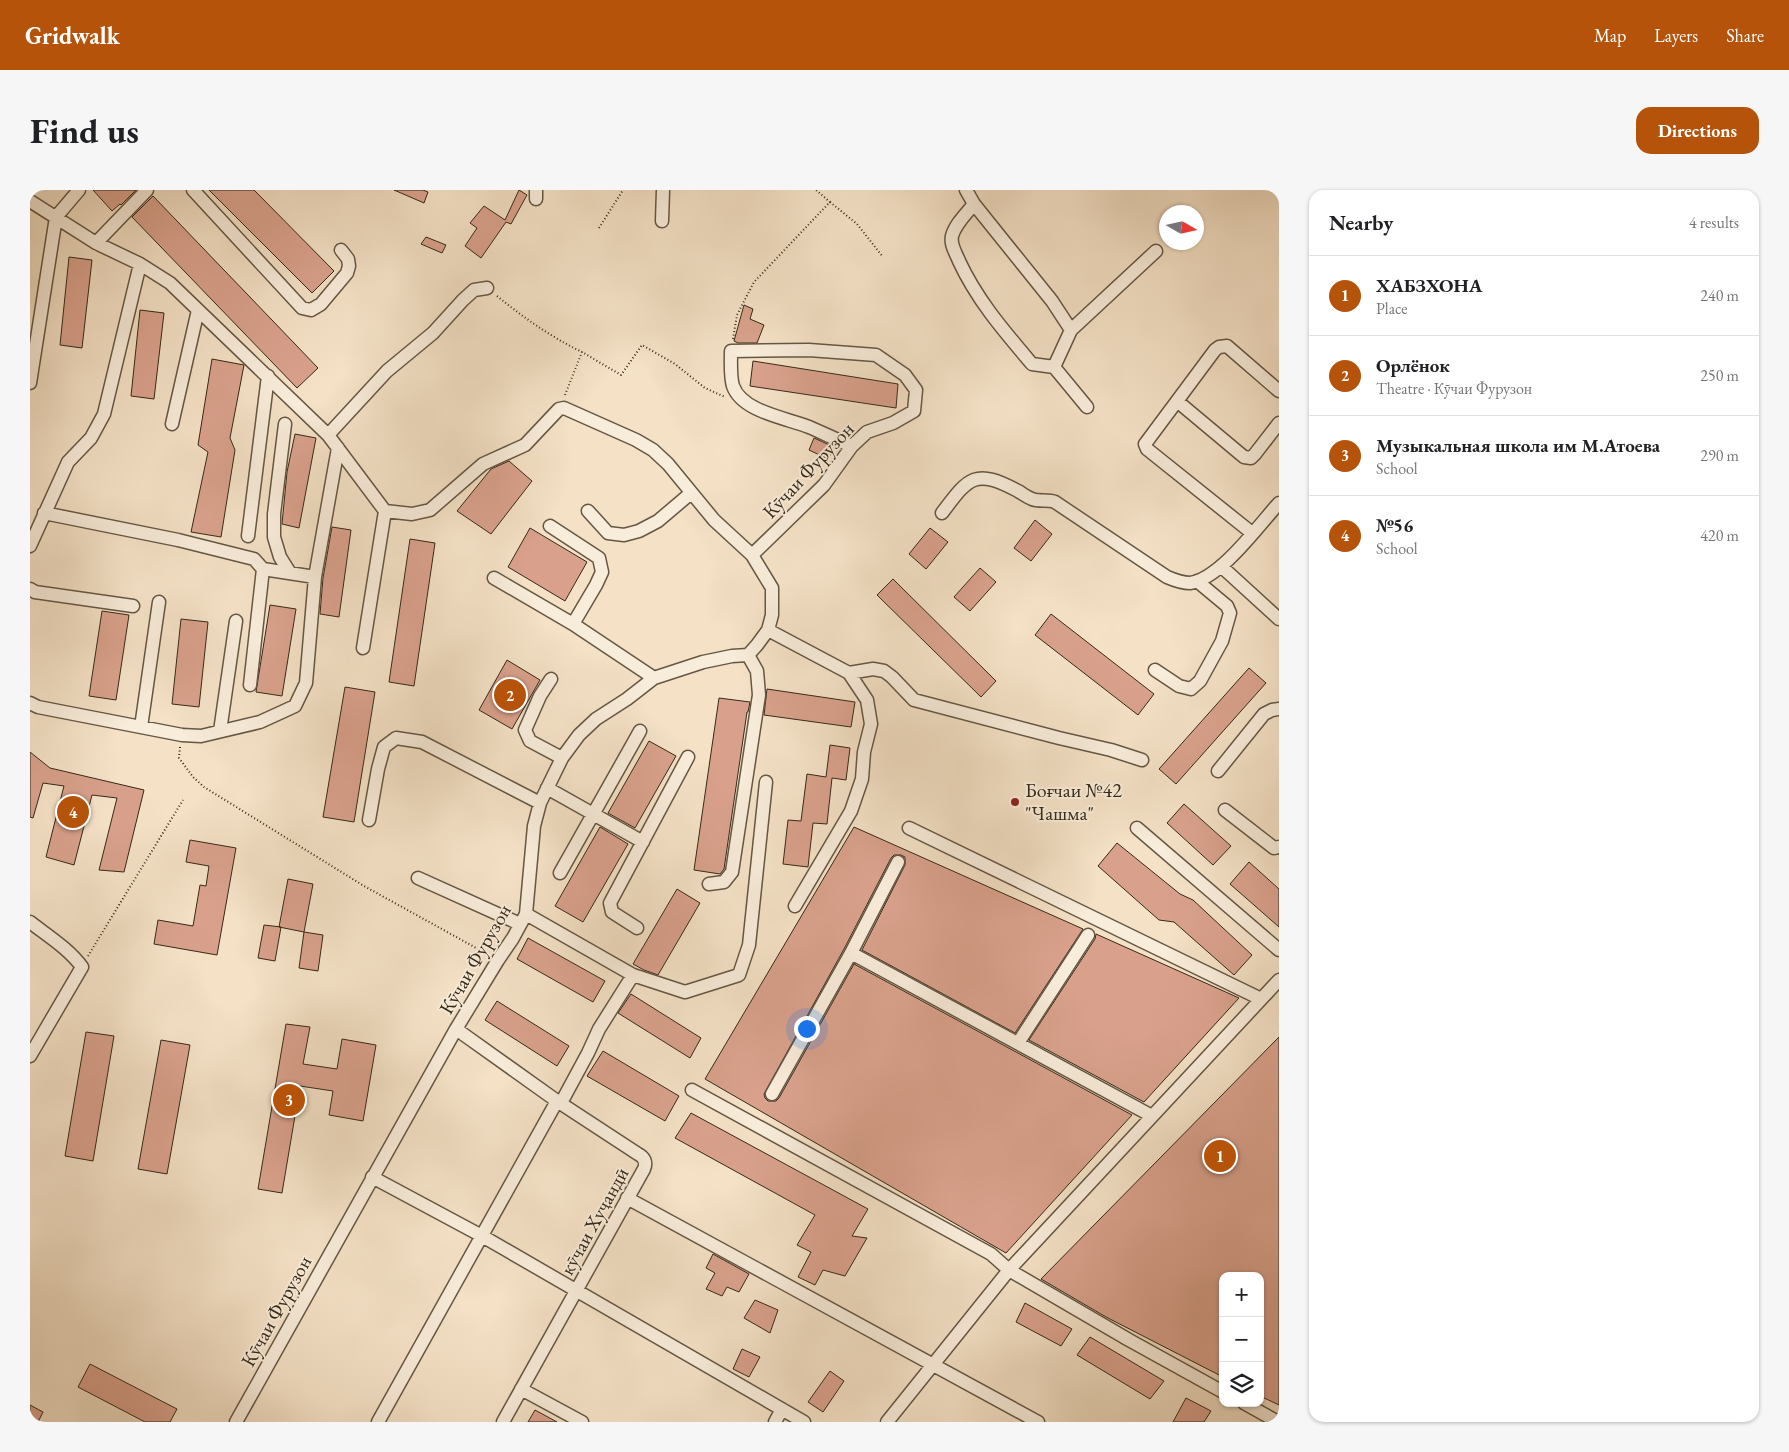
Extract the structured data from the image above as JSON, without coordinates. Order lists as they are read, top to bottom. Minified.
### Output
{"streets":{"street":["Кӯчаи Фурузон","кӯчаи Хуҷандӣ"]},"crossings":[["Кӯчаи Фурузон","кӯчаи Хуҷандӣ"]],"places":["Боғчаи №42 \"Чашма\""],"north":"right","page":{"header":"Gridwalk","nav":["Map","Layers","Share"],"buttons":"Directions","title":"Find us","heading":["Nearby","4 results"],"list":[{"mark":"1","name":"ХАБЗХОНА","note":"Place","value":"240 m"},{"mark":"2","name":"Орлёнок","note":"Theatre · Кӯчаи Фурузон","value":"250 m"},{"mark":"3","name":"Музыкальная школа им М.Атоева","note":"School","value":"290 m"},{"mark":"4","name":"№56","note":"School","value":"420 m"}],"pins":["2","4","3","1"],"map_buttons":["+","−"]}}
